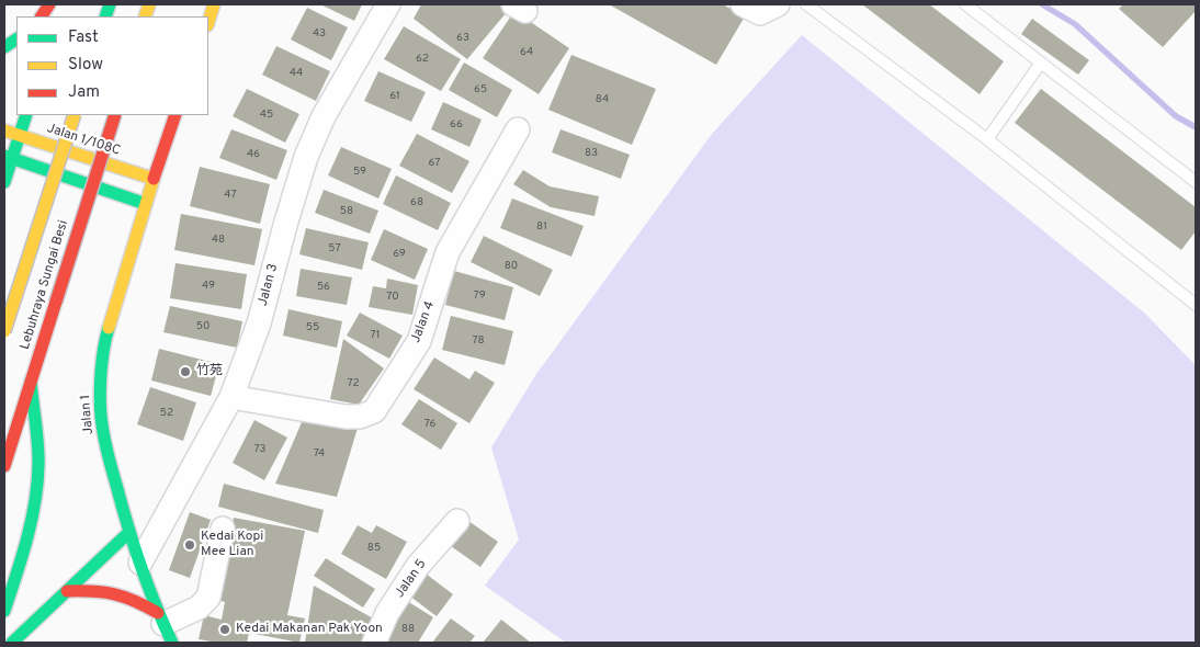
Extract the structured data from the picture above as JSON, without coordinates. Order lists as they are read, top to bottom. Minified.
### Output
{"streets":{"main road":["Jalan 1/108C","Lebuhraya Sungai Besi","Jalan 1"],"street":["Jalan 3","Jalan 4","Jalan 5"]},"crossings":[["Jalan 1/108C","Jalan 1"],["Jalan 3","Jalan 4"],["Jalan 3","Jalan 1"]],"places":["竹苑","Kedai Kopi Mee Lian","Kedai Makanan Pak Yoon"],"house_numbers":["43","63","64","62","44","65","61","84","45","66","83","46","67","59","47","68","58","81","48","57","69","80","49","56","79","70","50","55","71","78","72","52","76","73","74","85","88"],"legend":["Fast","Slow","Jam"]}
